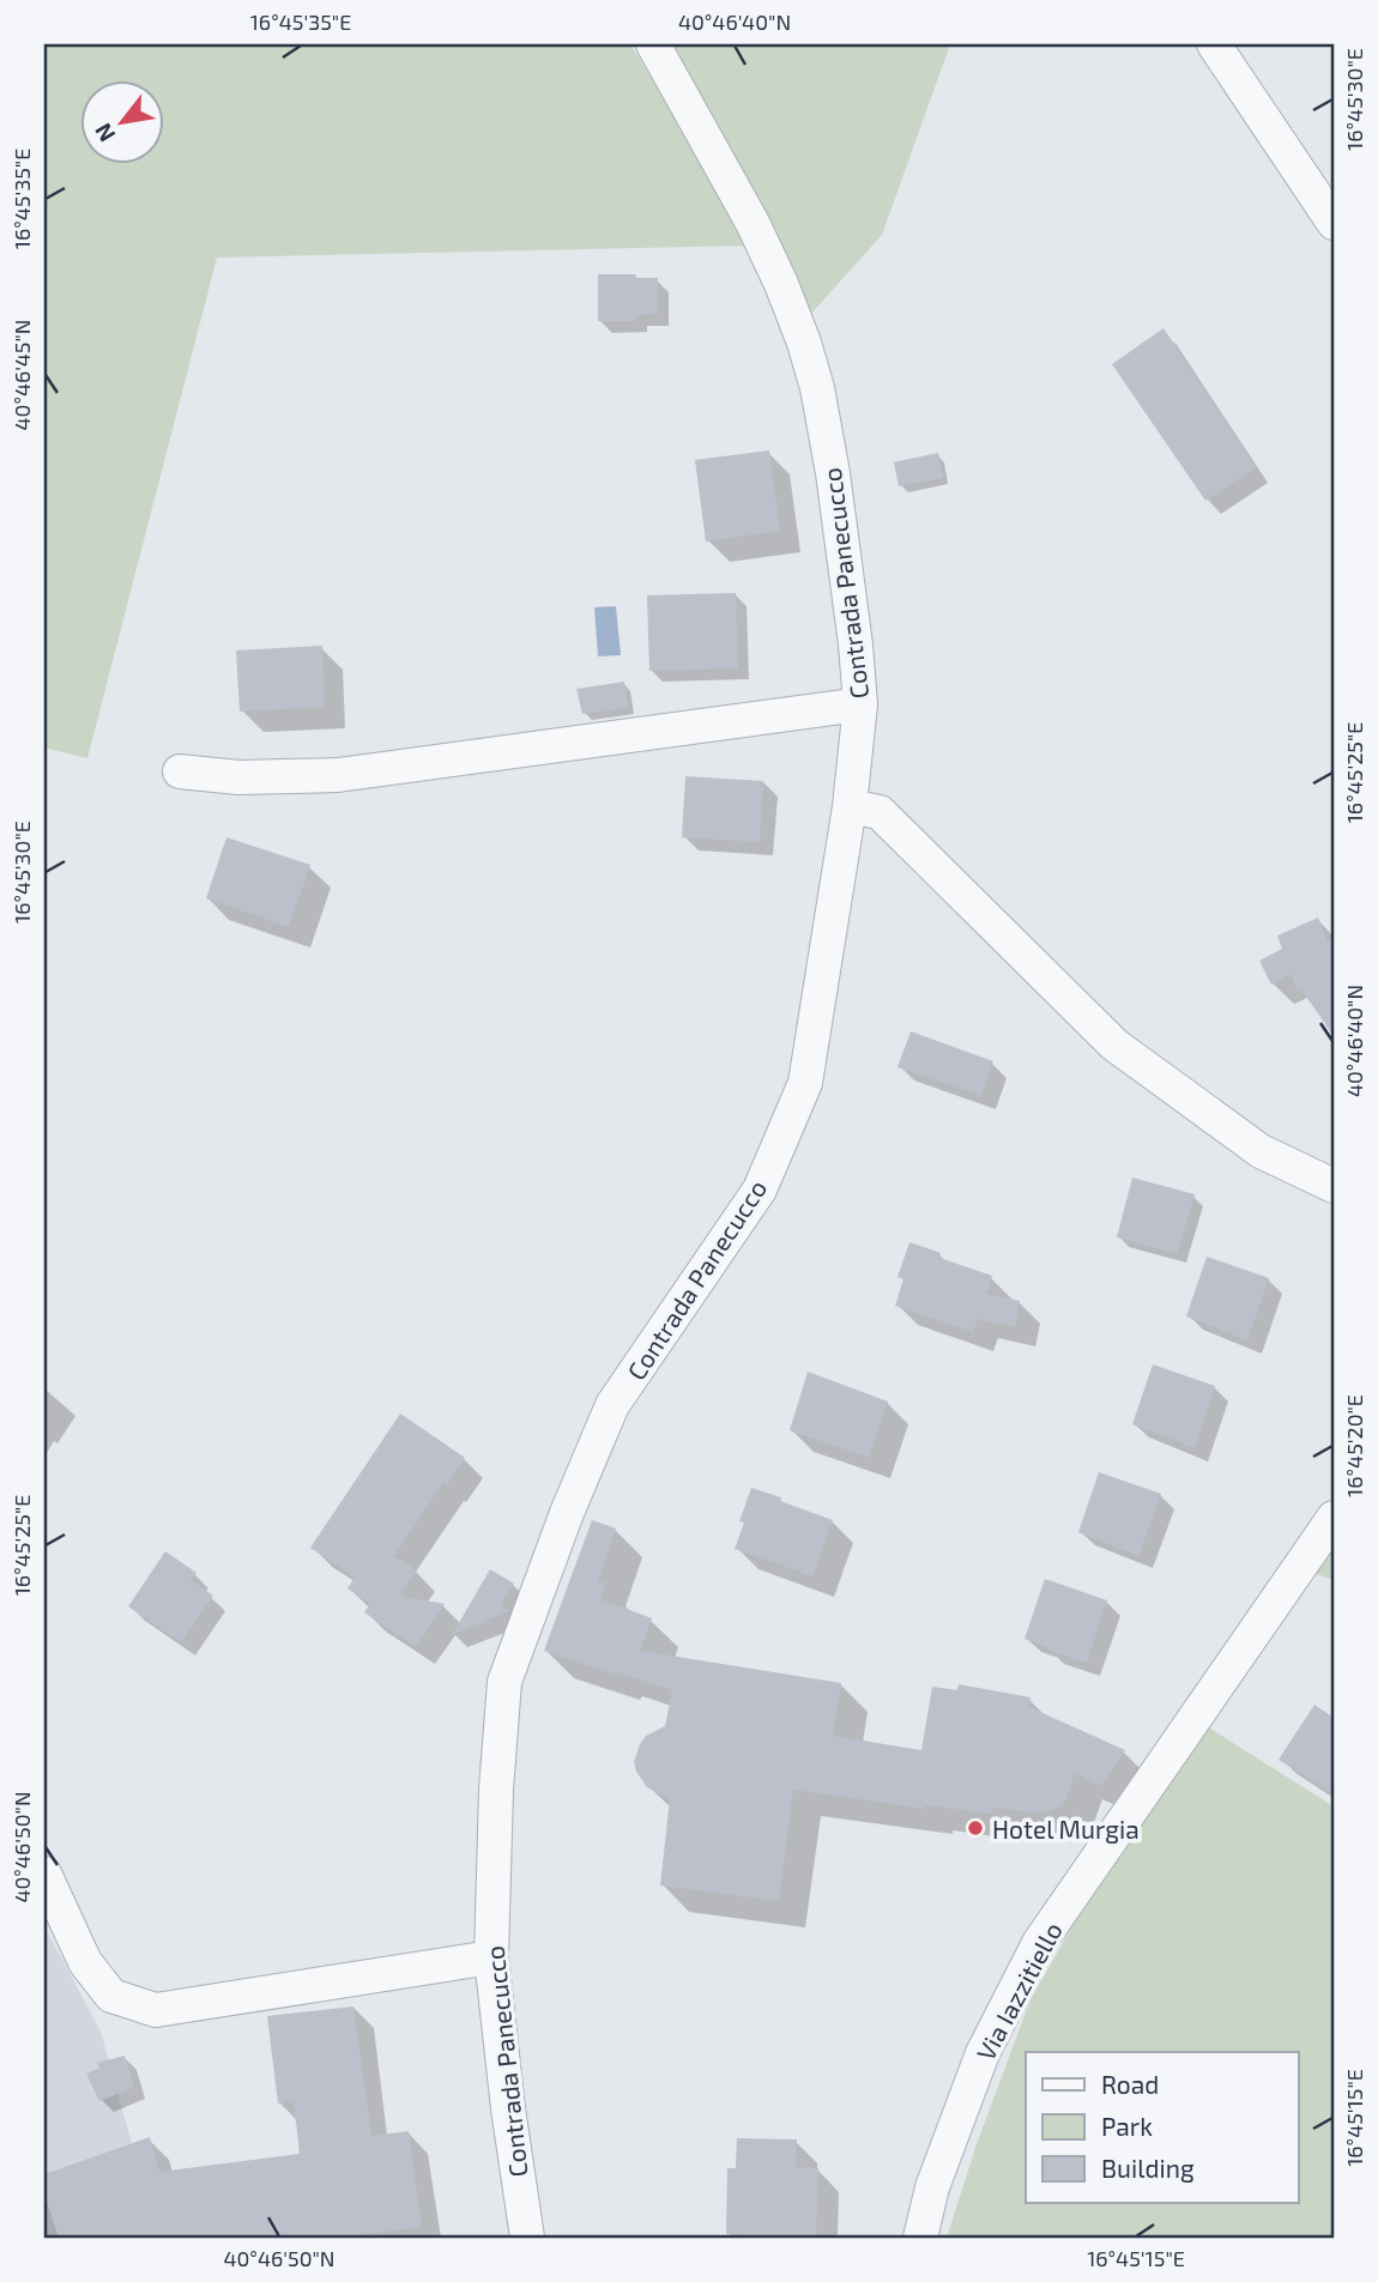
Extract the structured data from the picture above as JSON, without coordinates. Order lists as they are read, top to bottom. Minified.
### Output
{"streets":{"street":["Contrada Panecucco","Via Iazzitiello"]},"places":["Hotel Murgia"],"legend":["Road","Park","Building"],"north":"bottom left","coordinates":["16°45'35\"E","40°46'40\"N","16°45'30\"E","40°46'45\"N","16°45'25\"E","16°45'20\"E","40°46'50\"N","16°45'15\"E"]}
